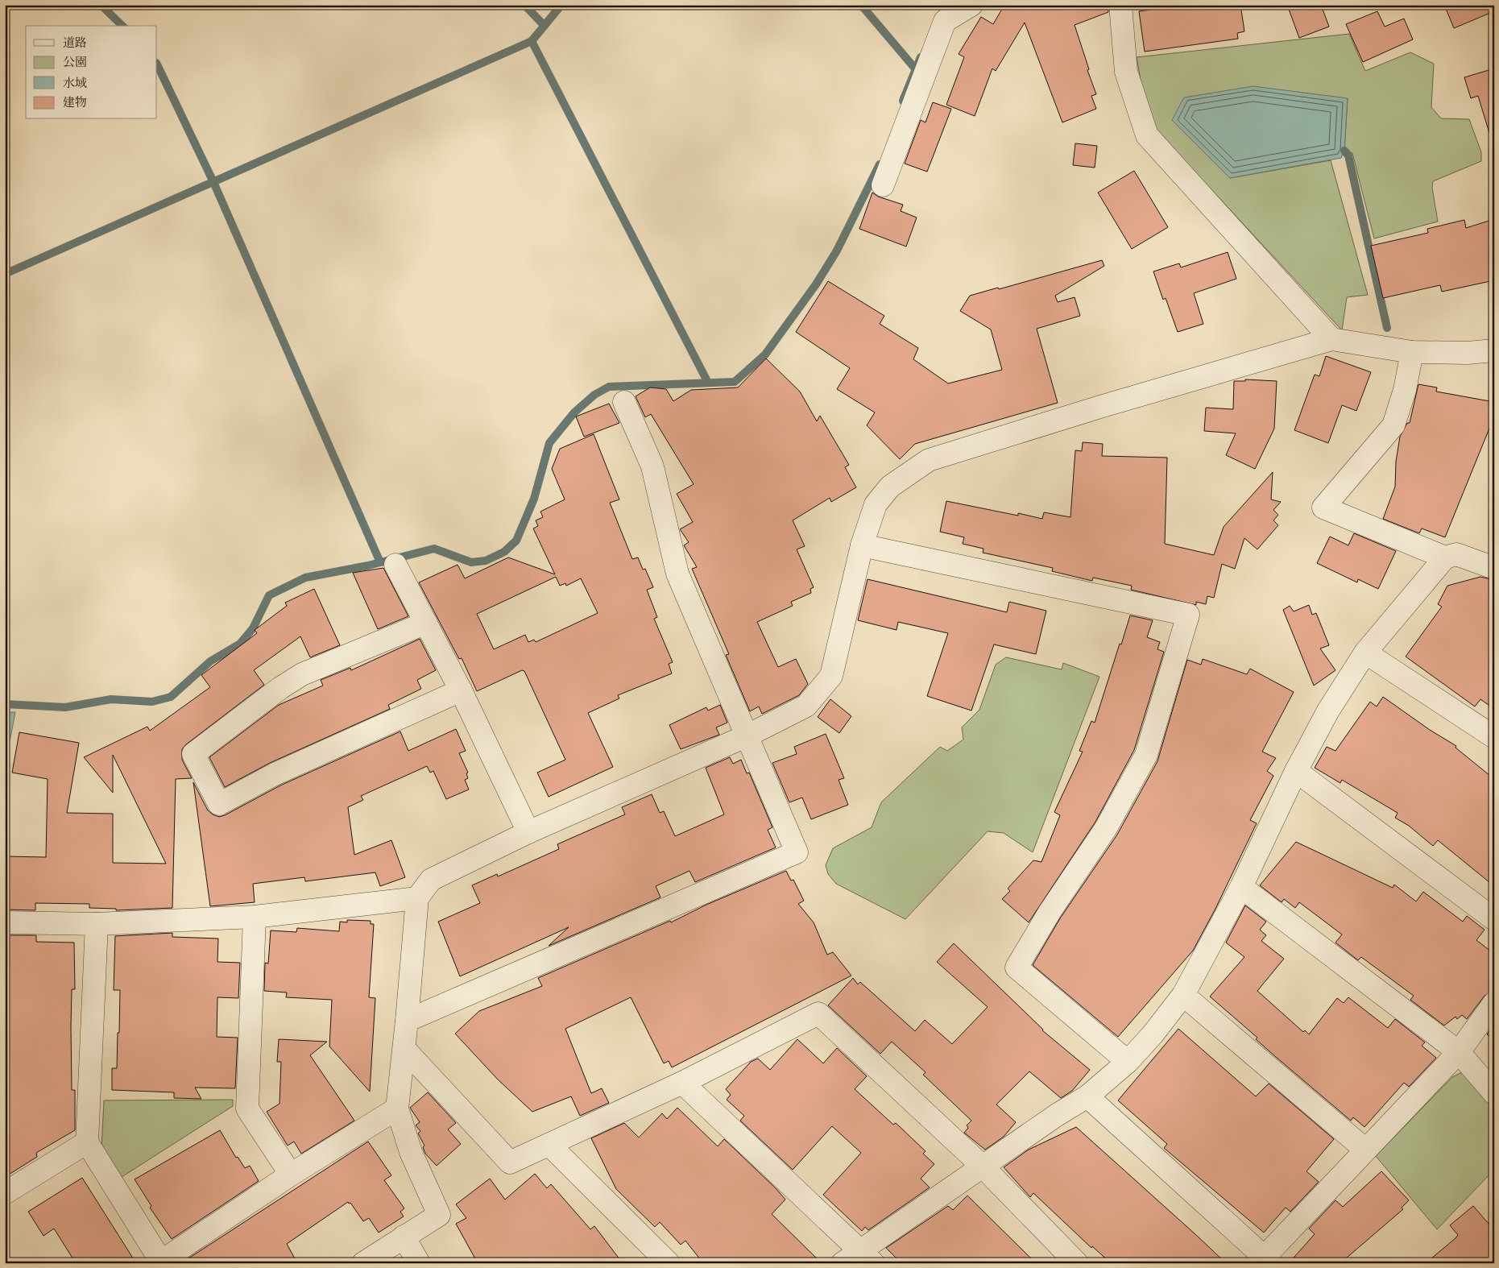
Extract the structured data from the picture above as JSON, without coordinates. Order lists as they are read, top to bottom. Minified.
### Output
{"legend":["道路","公園","水域","建物"]}
